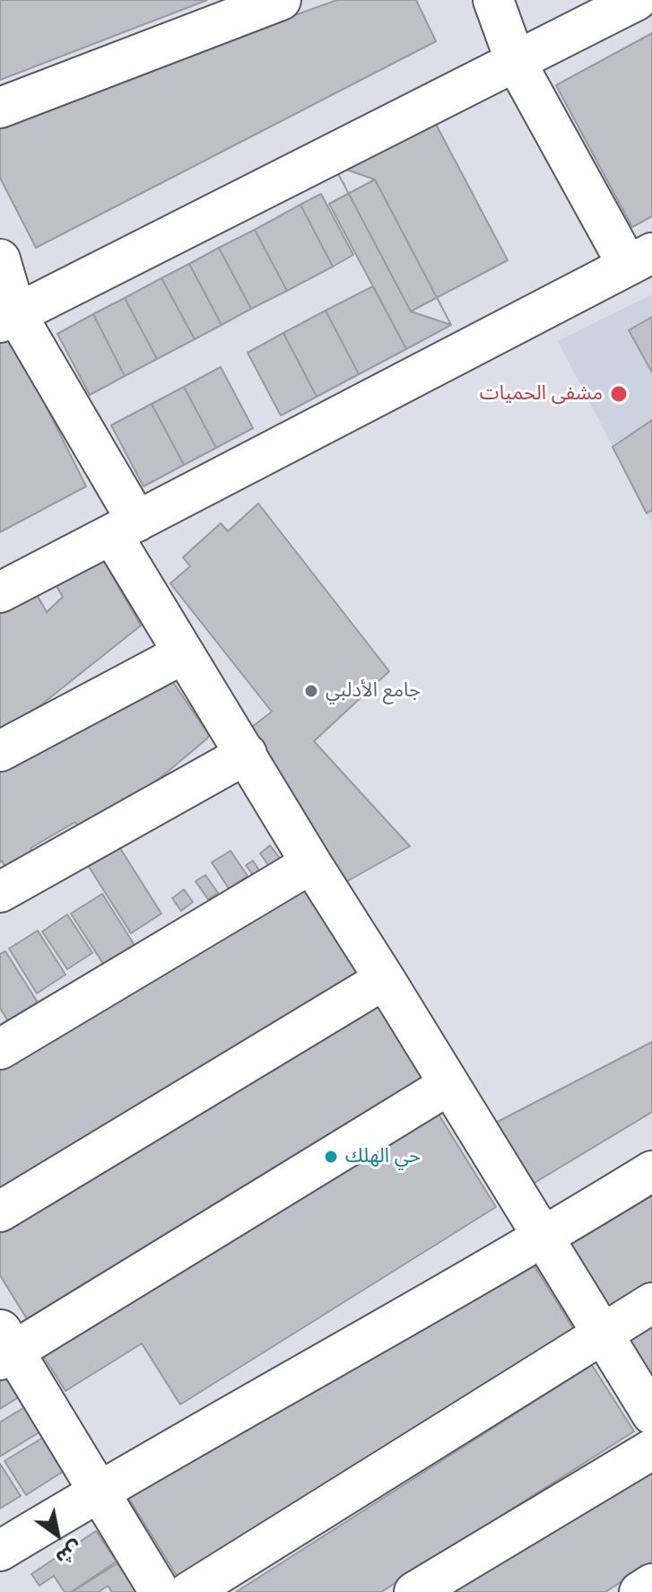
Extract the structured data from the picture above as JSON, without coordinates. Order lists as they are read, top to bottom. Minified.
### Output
{"places":["مشفى الحميات","جامع الأدلبي","حي الهلك"],"north":"bottom right"}
